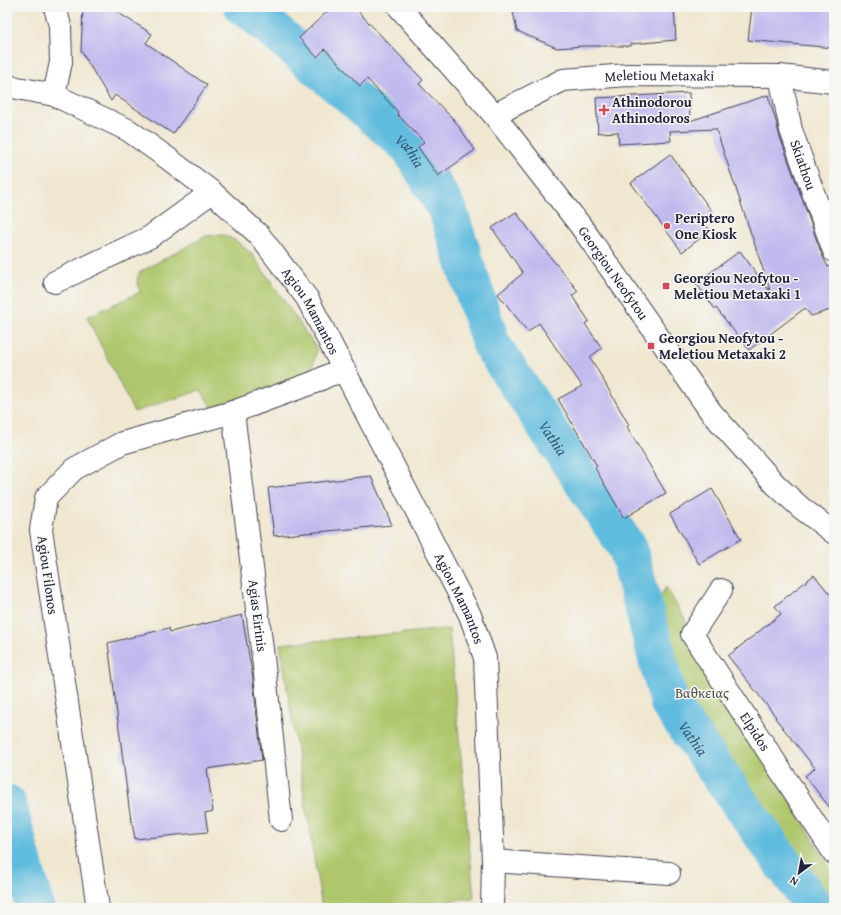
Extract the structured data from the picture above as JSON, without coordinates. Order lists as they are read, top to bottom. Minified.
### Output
{"streets":{"street":["Meletiou Metaxaki","Skiathou","Georgiou Neofytou","Agiou Mamantos","Agiou Filonos","Agias Eirinis","Elpidos"]},"crossings":[["Meletiou Metaxaki","Skiathou"],["Meletiou Metaxaki","Georgiou Neofytou"],["Agiou Mamantos","Agiou Filonos"],["Agiou Filonos","Agias Eirinis"]],"water":["Vathia"],"parks":["Βαθκειας"],"places":{"health":["Athinodorou Athinodoros"],"other":["Periptero One Kiosk"],"transit":["Georgiou Neofytou - Meletiou Metaxaki 1","Georgiou Neofytou - Meletiou Metaxaki 2"]},"north":"bottom left"}
